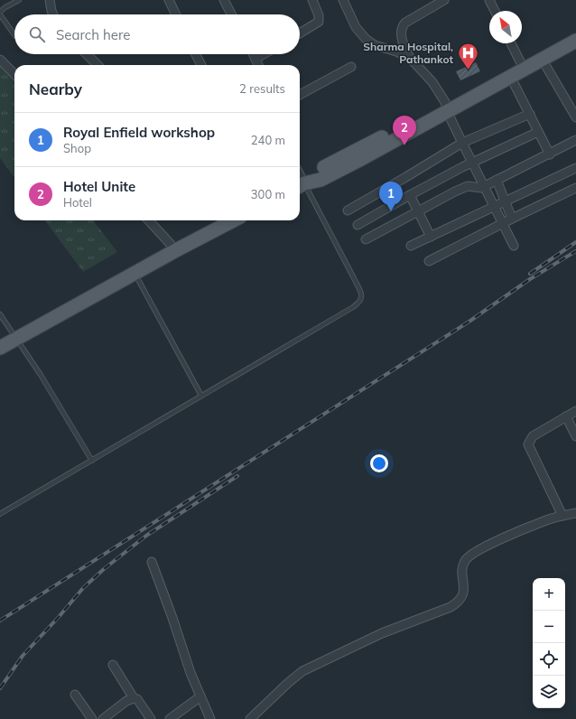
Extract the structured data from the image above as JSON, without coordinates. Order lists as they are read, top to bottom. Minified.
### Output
{"places":{"hospital":["Sharma Hospital, Pathankot"]},"north":"top left","page":{"search":"Search here","heading":["Nearby","2 results"],"list":[{"mark":"1","name":"Royal Enfield workshop","note":"Shop","value":"240 m"},{"mark":"2","name":"Hotel Unite","note":"Hotel","value":"300 m"}],"pins":["2","1"],"map_buttons":["+","−"]}}
